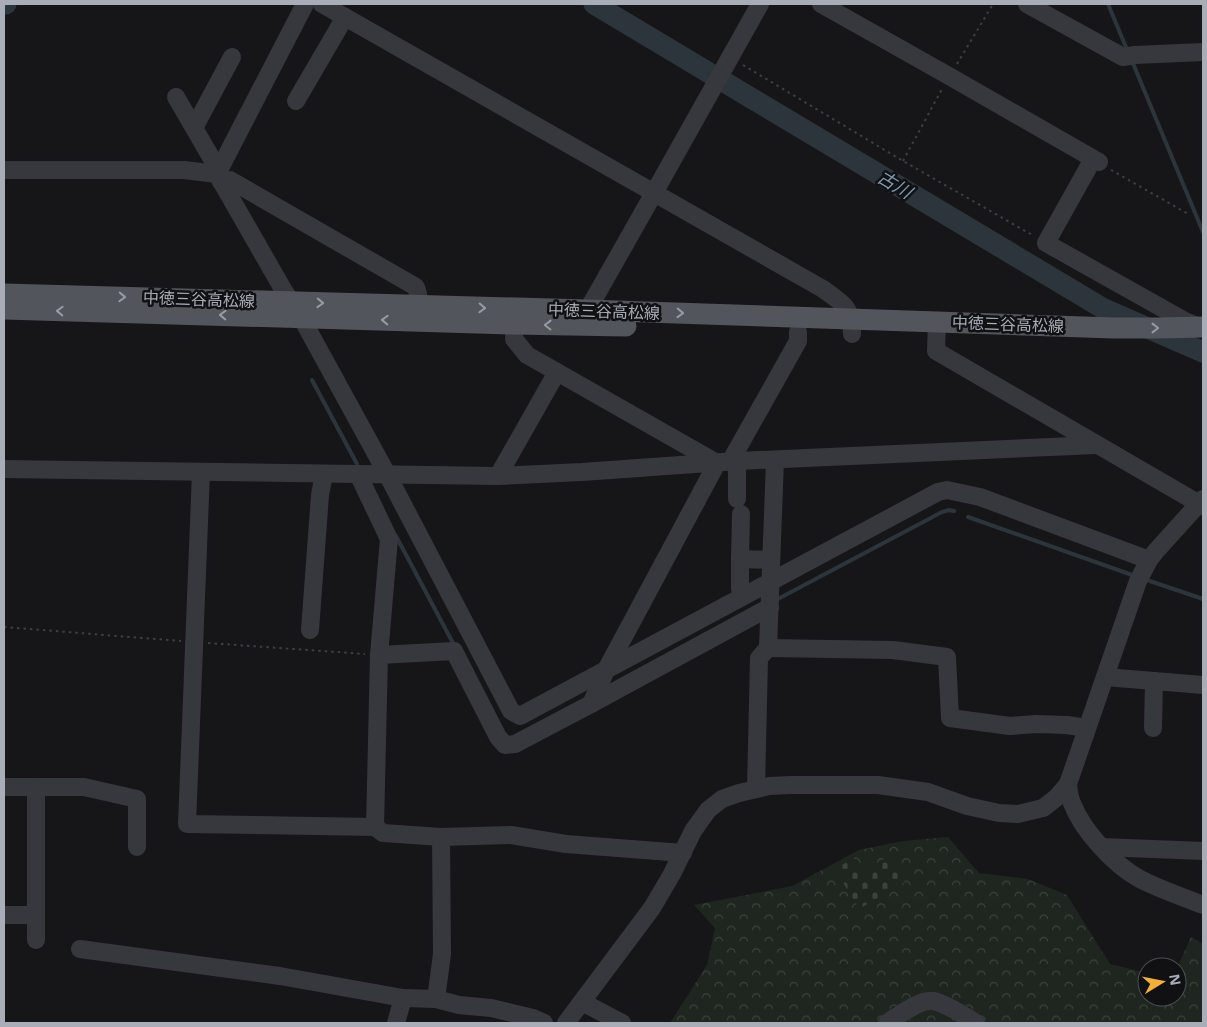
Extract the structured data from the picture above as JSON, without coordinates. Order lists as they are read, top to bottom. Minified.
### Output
{"streets":{"main road":["中徳三谷高松線"]},"water":["古川"],"north":"right"}
